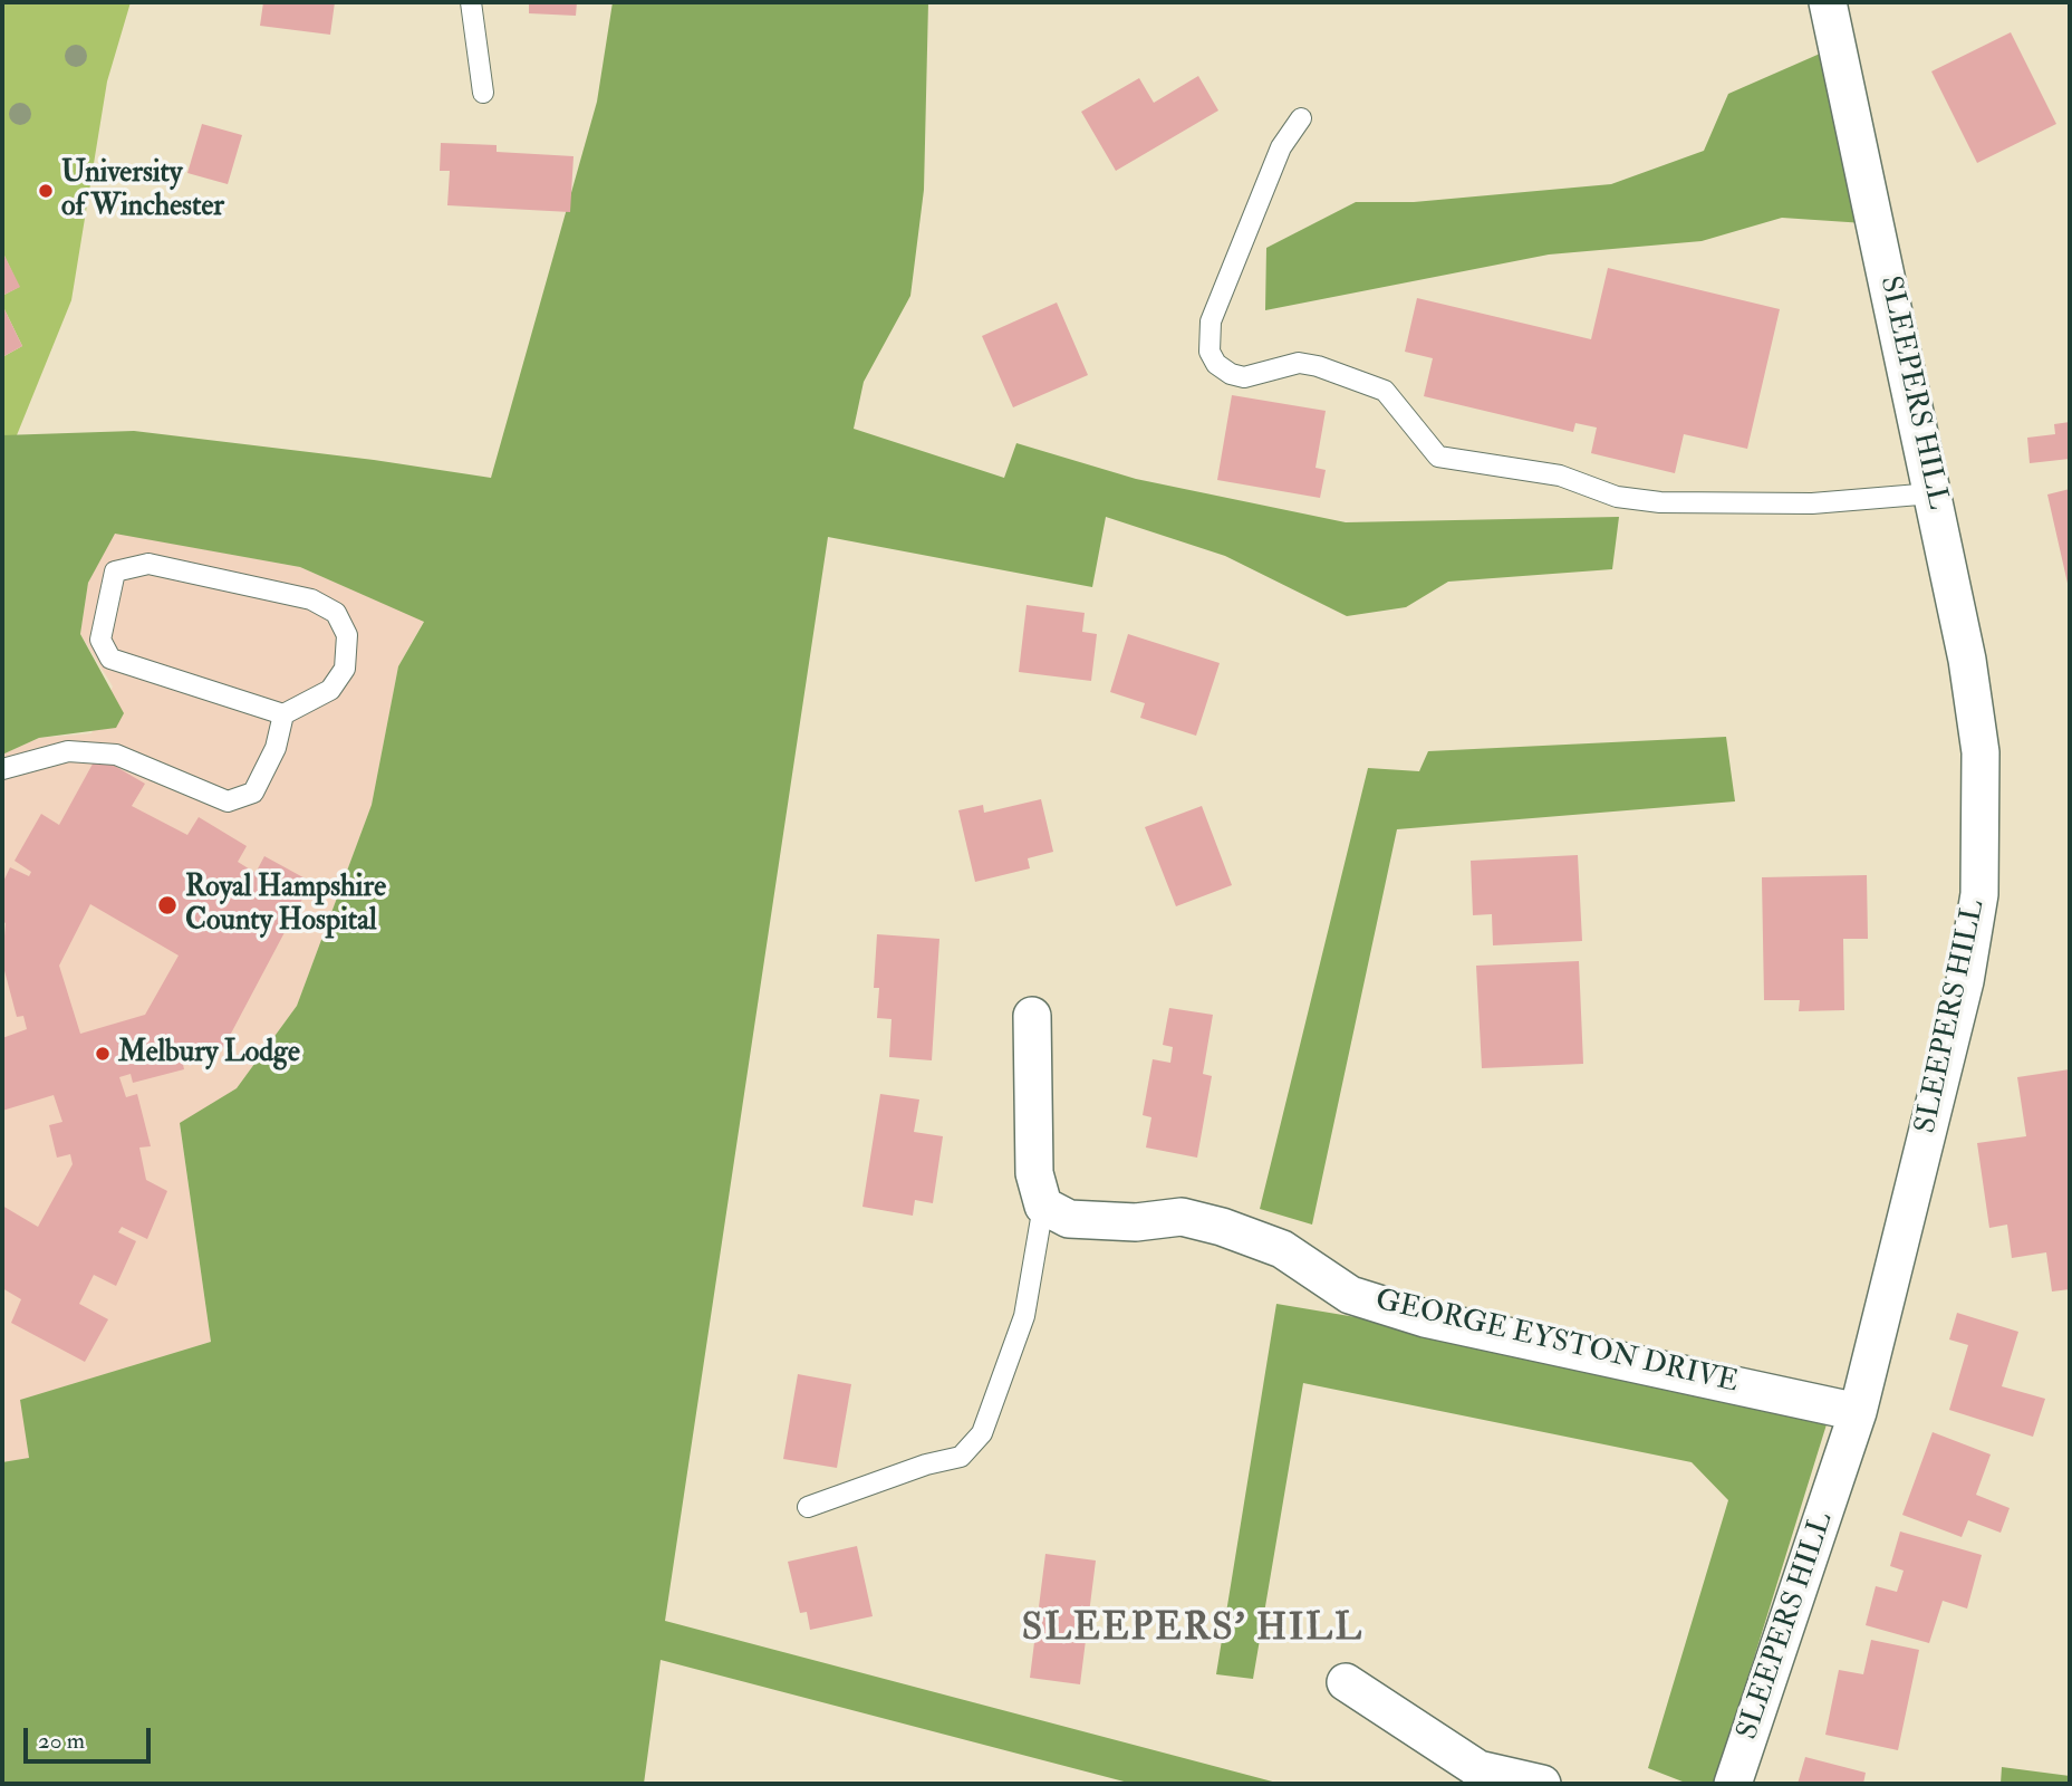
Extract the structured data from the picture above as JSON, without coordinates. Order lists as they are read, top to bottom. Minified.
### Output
{"streets":{"street":["SLEEPERS HILL","GEORGE EYSTON DRIVE"]},"crossings":[["SLEEPERS HILL","GEORGE EYSTON DRIVE"]],"districts":["SLEEPERS' HILL"],"places":["University of Winchester","Royal Hampshire County Hospital","Melbury Lodge"],"scale_bar":"20 m"}
